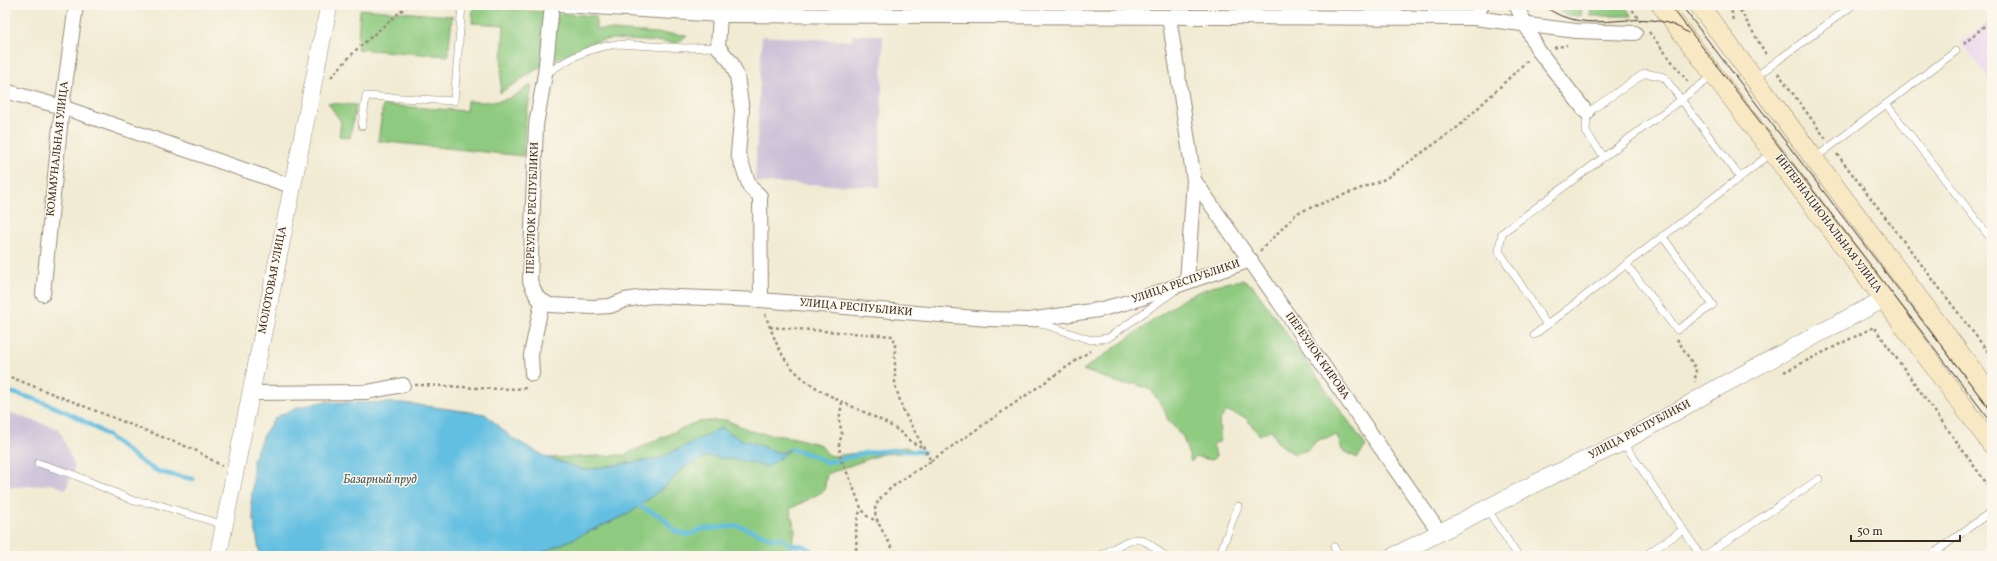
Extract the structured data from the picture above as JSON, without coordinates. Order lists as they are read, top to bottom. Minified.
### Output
{"streets":{"main road":["ИНТЕРНАЦИОНАЛЬНАЯ УЛИЦА"],"street":["КОММУНАЛЬНАЯ УЛИЦА","ПЕРЕУЛОК РЕСПУБЛИКИ","МОЛОТОВАЯ УЛИЦА","УЛИЦА РЕСПУБЛИКИ","ПЕРЕУЛОК КИРОВА"]},"crossings":[["ПЕРЕУЛОК РЕСПУБЛИКИ","УЛИЦА РЕСПУБЛИКИ"],["ИНТЕРНАЦИОНАЛЬНАЯ УЛИЦА","УЛИЦА РЕСПУБЛИКИ"],["УЛИЦА РЕСПУБЛИКИ","ПЕРЕУЛОК КИРОВА"]],"water":["Базарный пруд"],"scale_bar":"50 m"}
